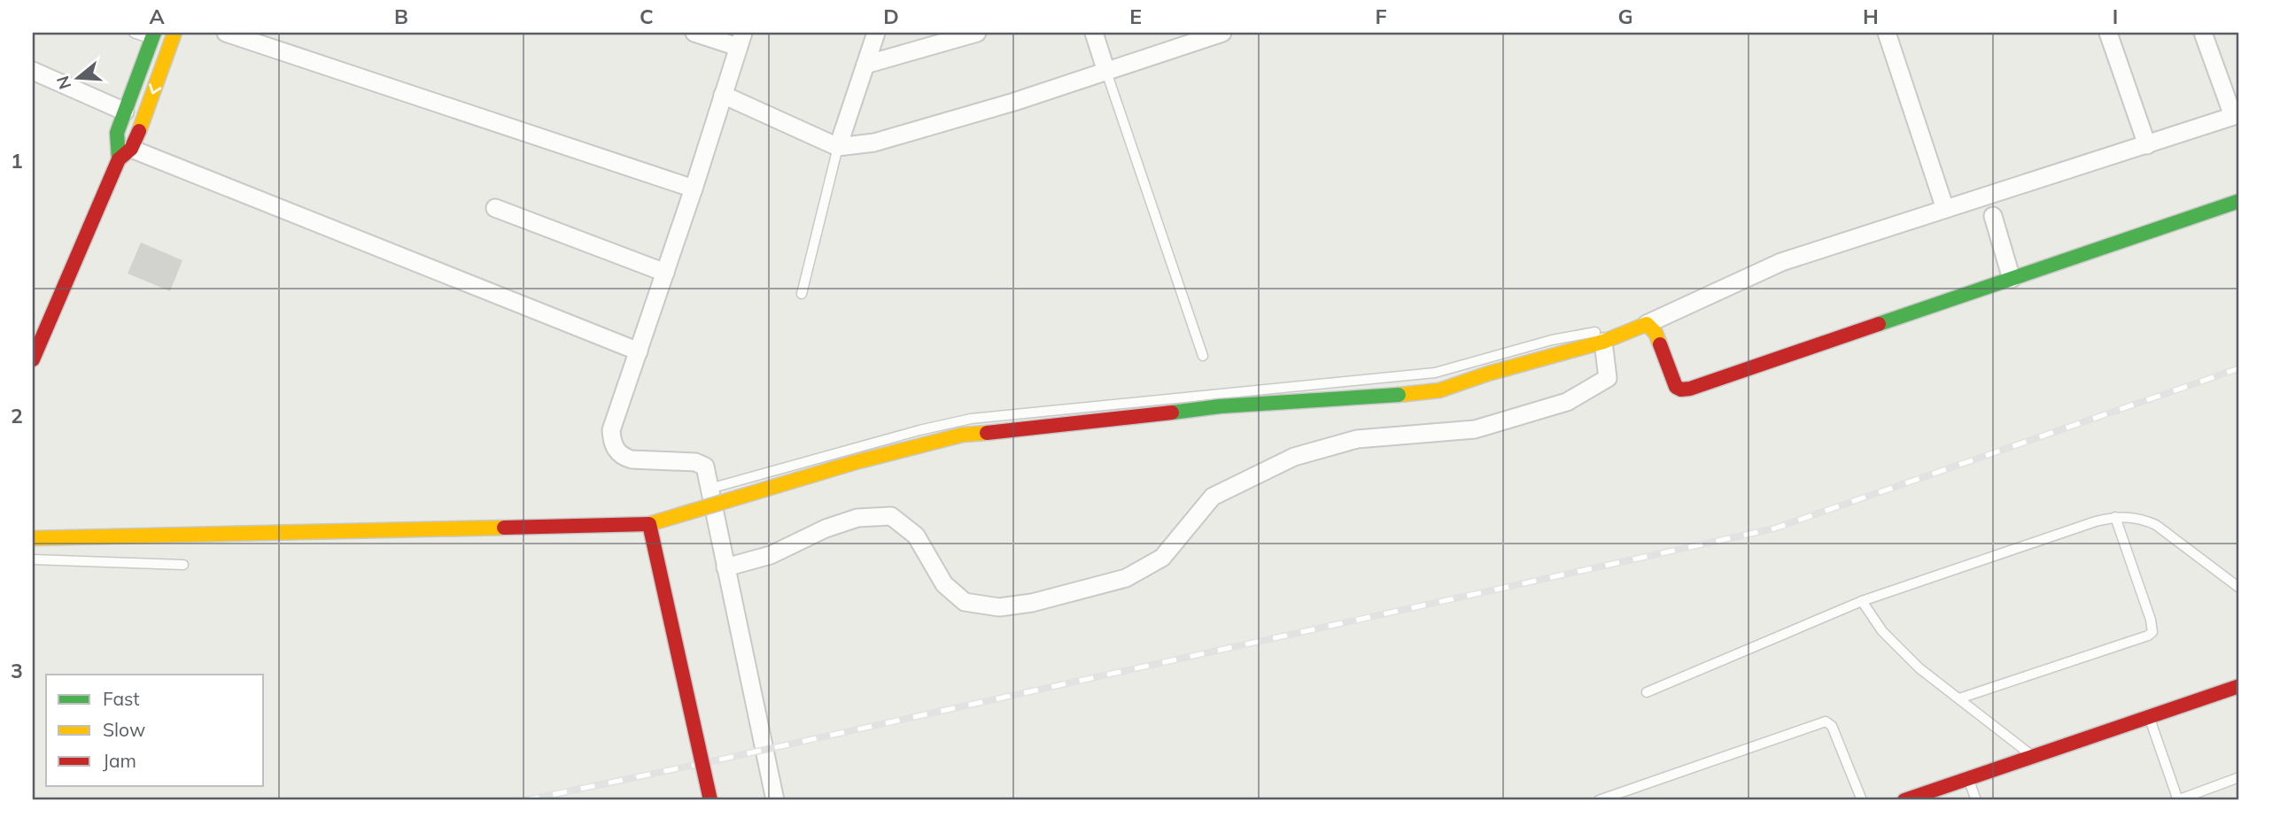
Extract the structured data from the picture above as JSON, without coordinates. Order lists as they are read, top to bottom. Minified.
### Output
{"legend":["Fast","Slow","Jam"],"north":"left","grid":{"columns":["A","B","C","D","E","F","G","H","I"],"rows":["1","2","3"]}}
